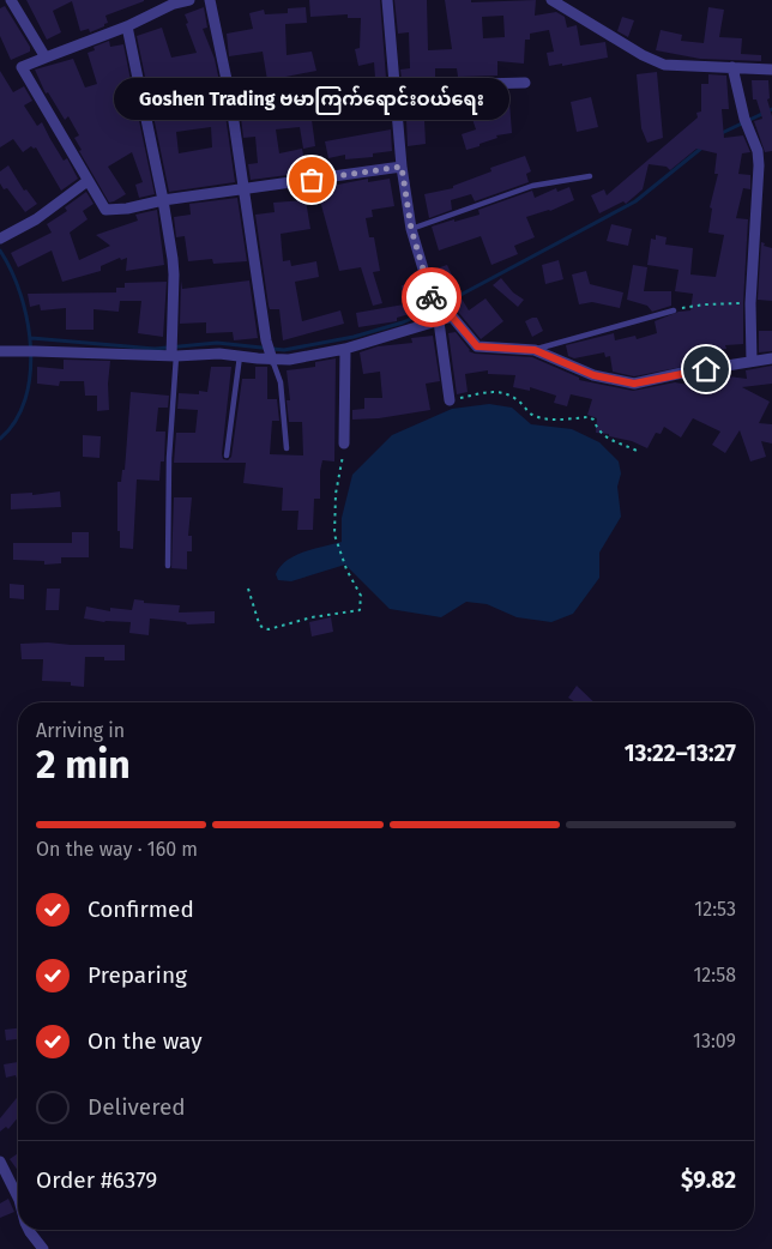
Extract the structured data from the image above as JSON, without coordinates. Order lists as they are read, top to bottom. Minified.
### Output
{"places":["Goshen Trading ဗမာကြက်ရောင်းဝယ်ရေး"],"page":{"bubble":"Goshen Trading ဗမာကြက်ရောင်းဝယ်ရေး","heading":["2 min","Arriving in","13:22–13:27"],"panel":["Order #6379","$9.82"],"bar":"On the way · 160 m","list":[["Confirmed","12:53"],["Preparing","12:58"],["On the way","13:09"],"Delivered"]}}
